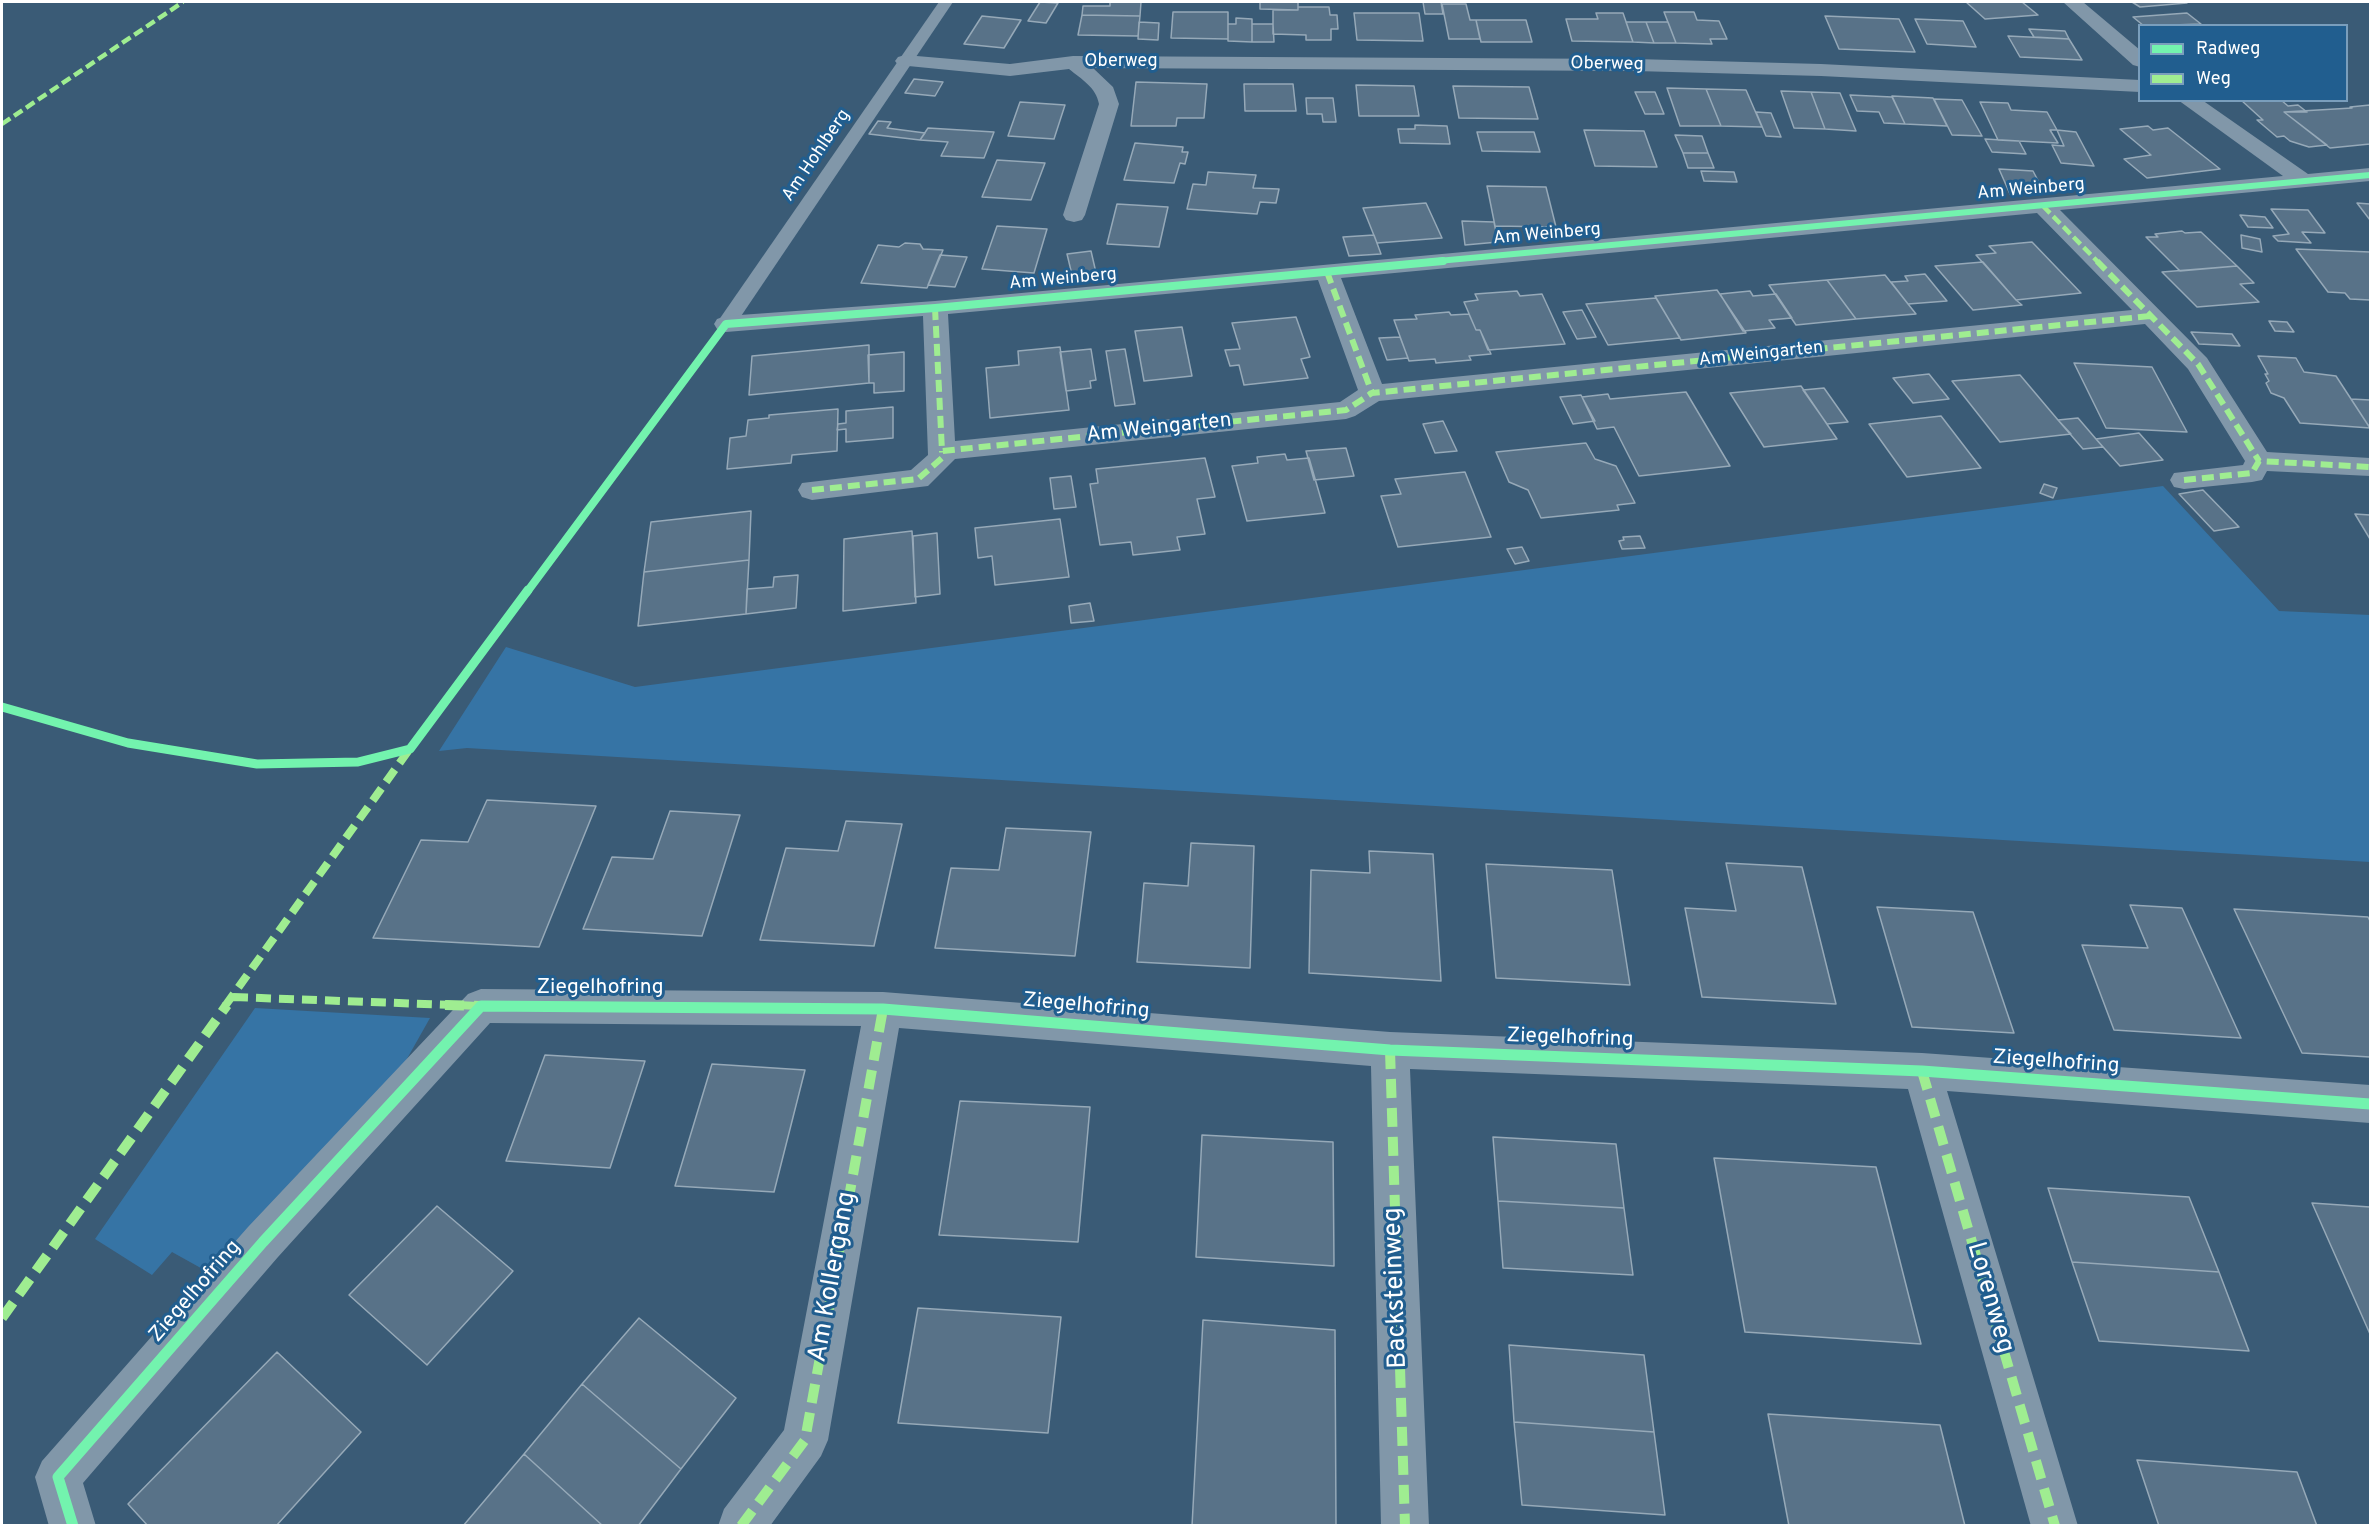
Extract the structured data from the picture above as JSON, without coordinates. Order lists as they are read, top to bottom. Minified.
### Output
{"streets":{"street":["Oberweg","Am Weinberg","Am Weingarten","Ziegelhofring","Am Kollergang","Backsteinweg","Lorenweg"],"lane":["Am Hohlberg"]},"crossings":[["Oberweg","Am Hohlberg"],["Am Hohlberg","Am Weinberg"],["Ziegelhofring","Am Kollergang"],["Ziegelhofring","Backsteinweg"],["Ziegelhofring","Lorenweg"]],"legend":["Radweg","Weg"]}
